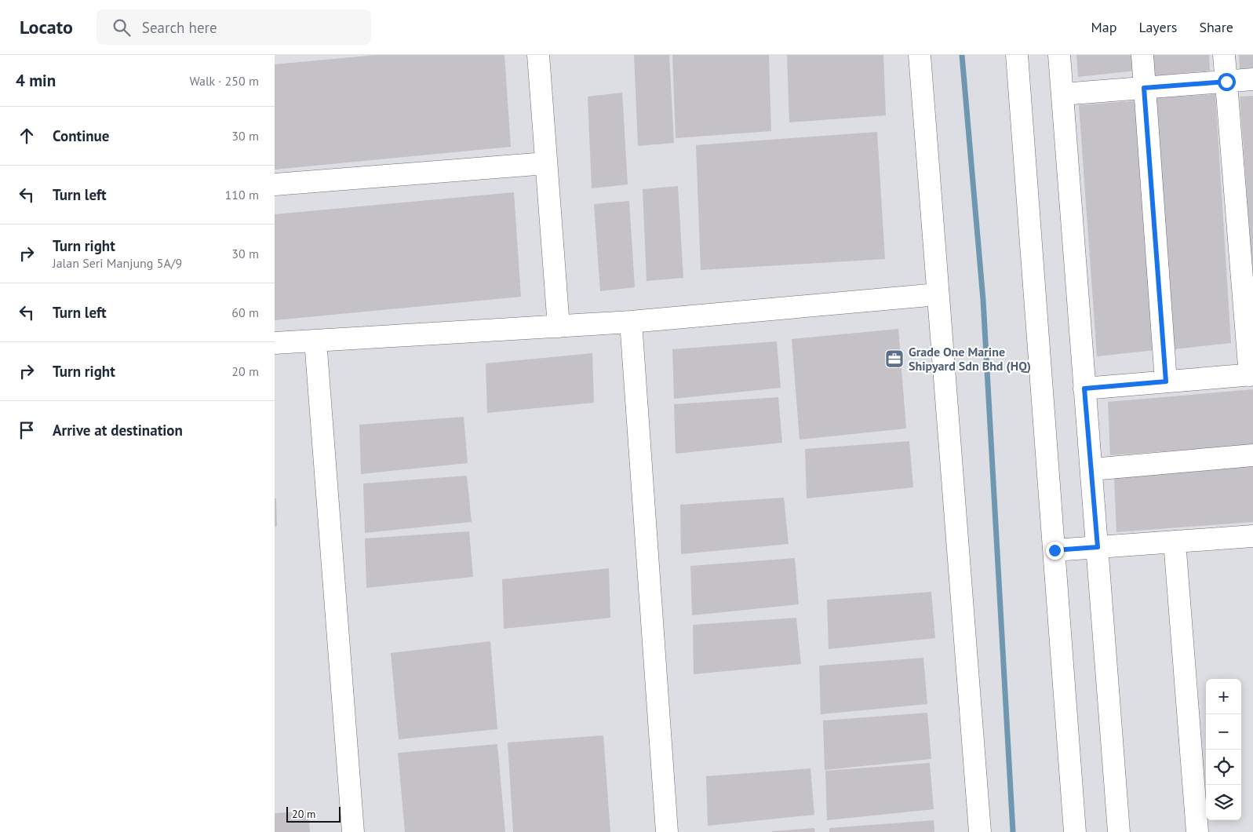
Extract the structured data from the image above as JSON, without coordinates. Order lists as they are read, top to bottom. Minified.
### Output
{"places":{"office":["Grade One Marine Shipyard Sdn Bhd (HQ)"]},"scale_bar":"20 m","page":{"header":"Locato","search":"Search here","nav":["Map","Layers","Share"],"heading":["4 min","Walk · 250 m"],"list":[["Continue","30 m"],["Turn left","110 m"],["Turn right","Jalan Seri Manjung 5A/9","30 m"],["Turn left","60 m"],["Turn right","20 m"],"Arrive at destination"],"map_buttons":["+","−"],"scale":"20 m"}}
